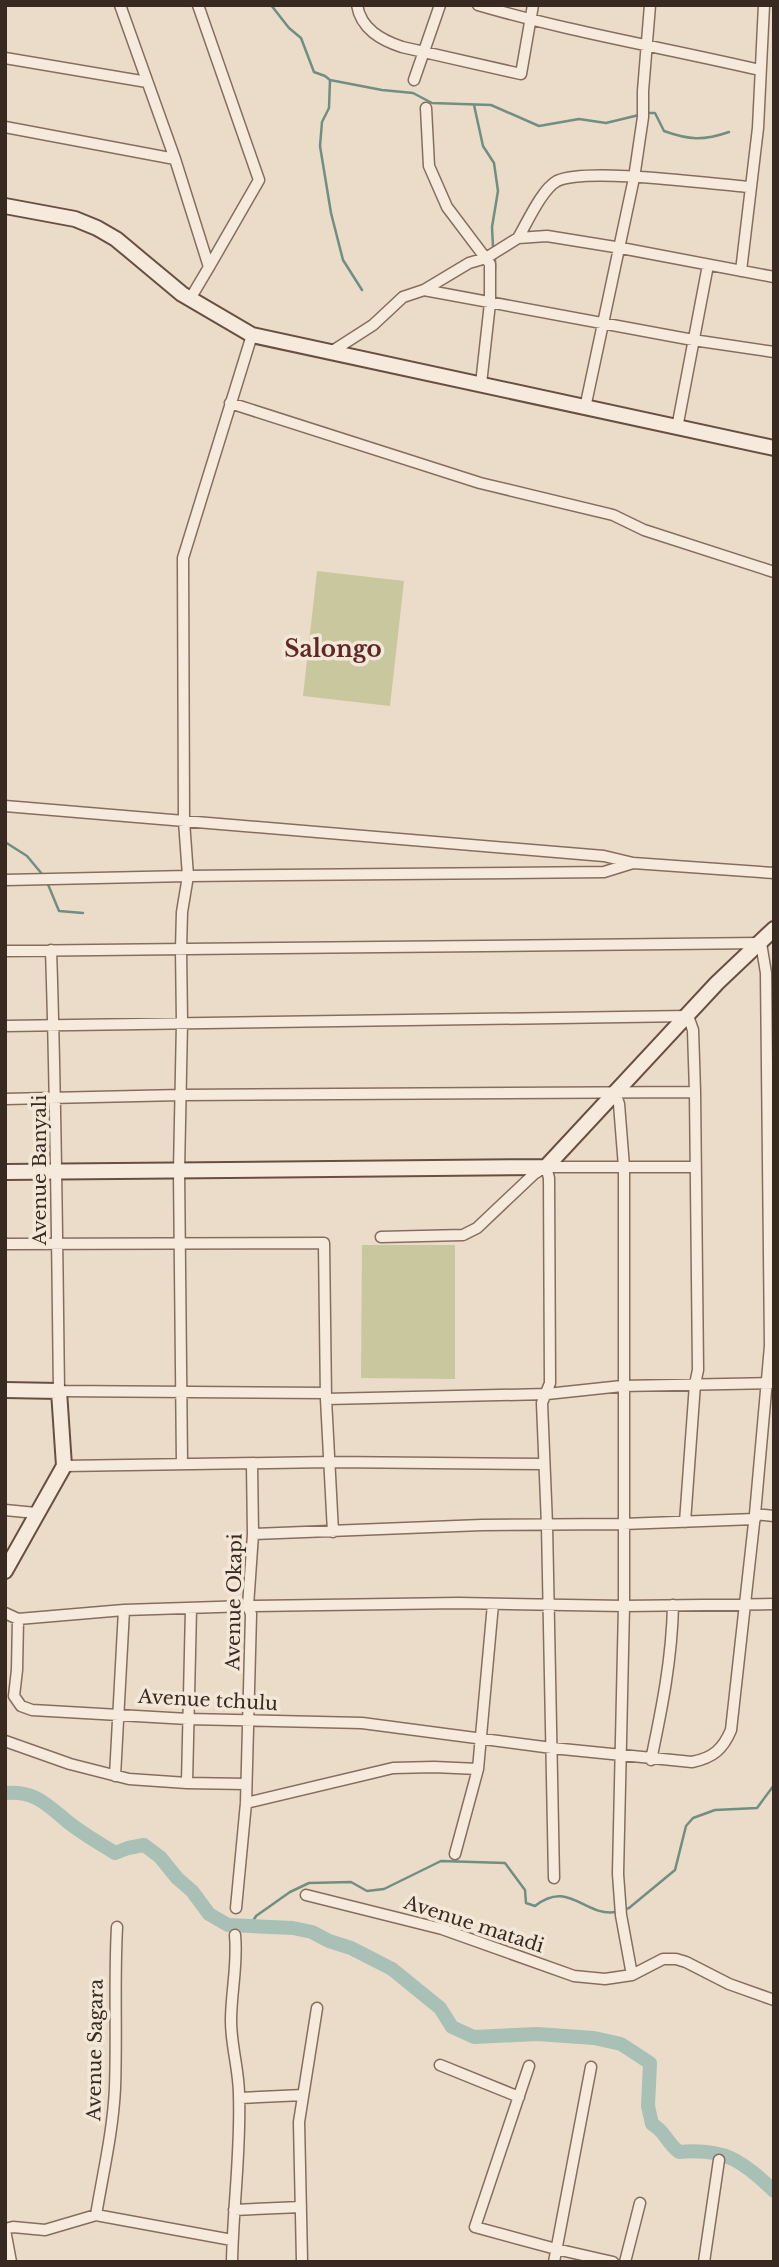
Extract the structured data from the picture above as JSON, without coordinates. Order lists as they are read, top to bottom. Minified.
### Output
{"streets":{"street":["Avenue Banyali","Avenue Okapi","Avenue tchulu","Avenue matadi","Avenue Sagara"]},"crossings":[["Avenue Okapi","Avenue tchulu"]],"districts":["Salongo"]}
